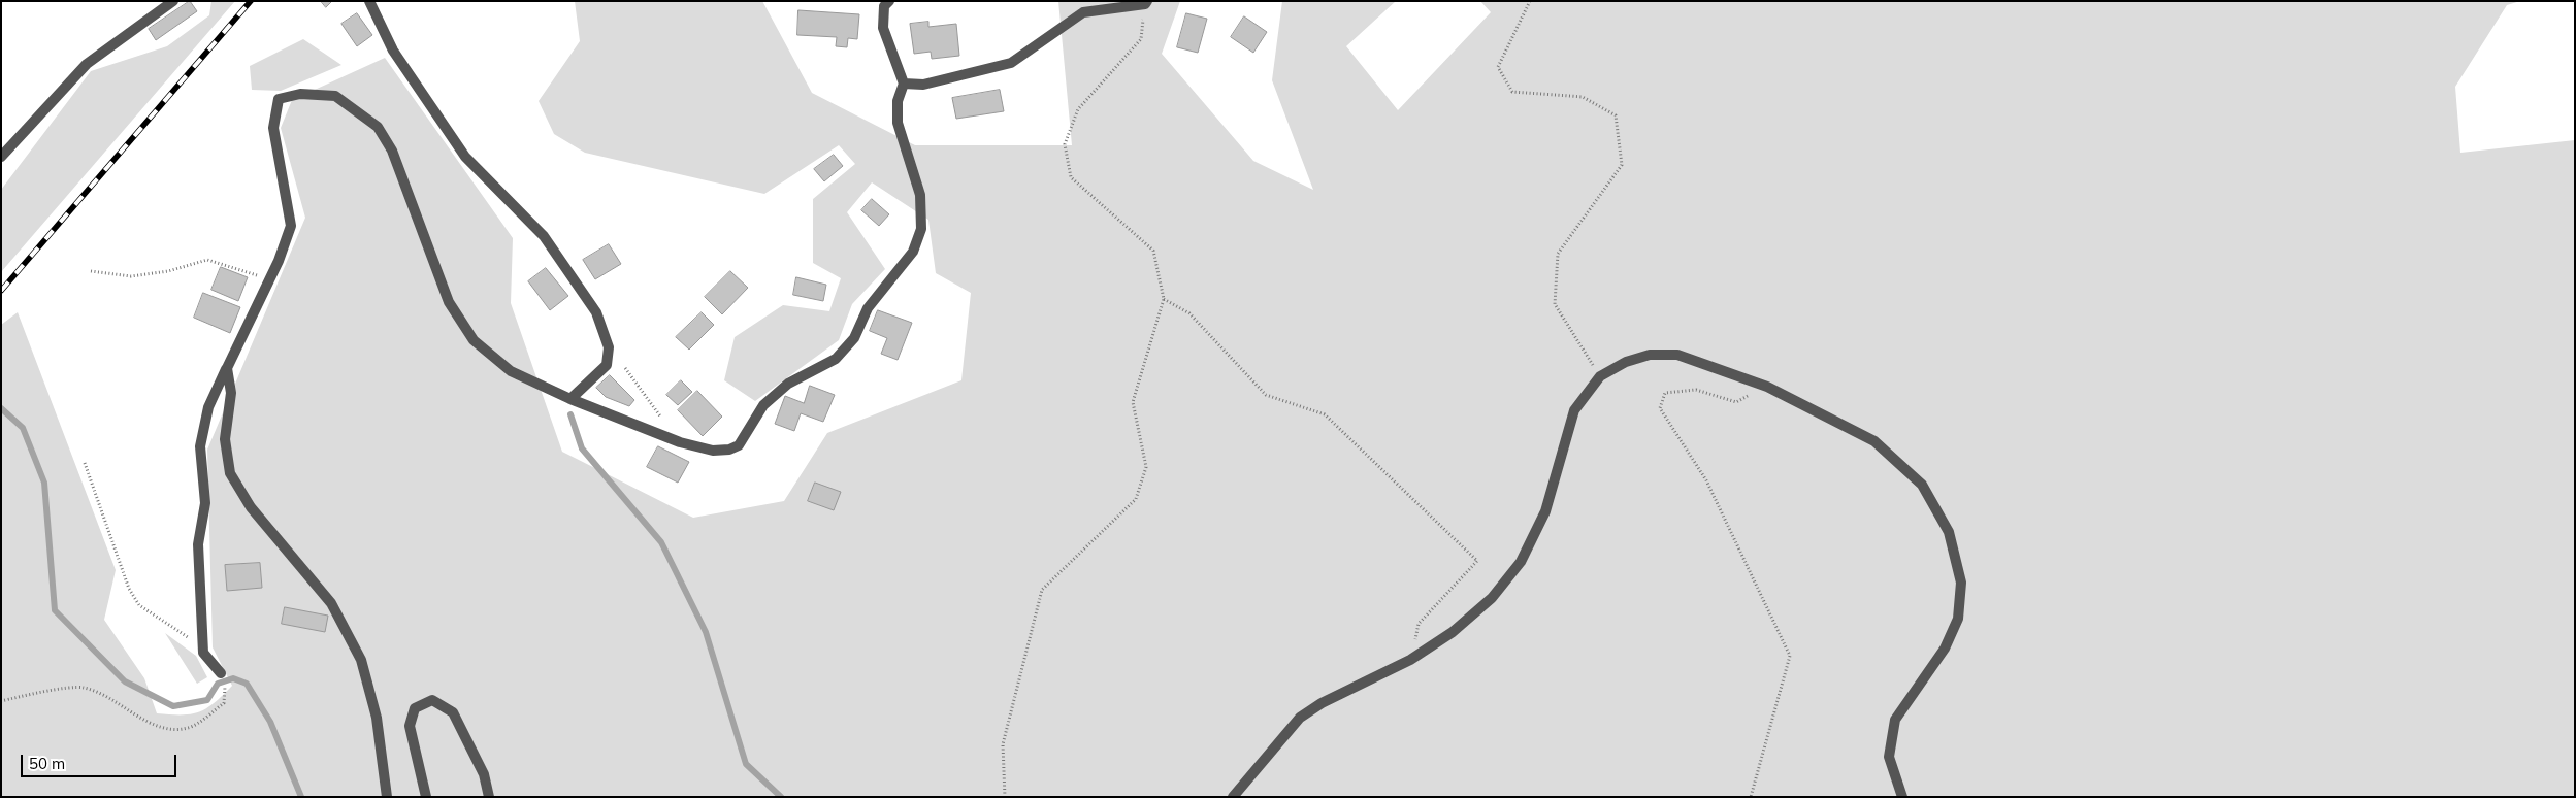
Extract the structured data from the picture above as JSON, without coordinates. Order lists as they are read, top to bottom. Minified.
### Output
{"scale_bar":"50 m"}
